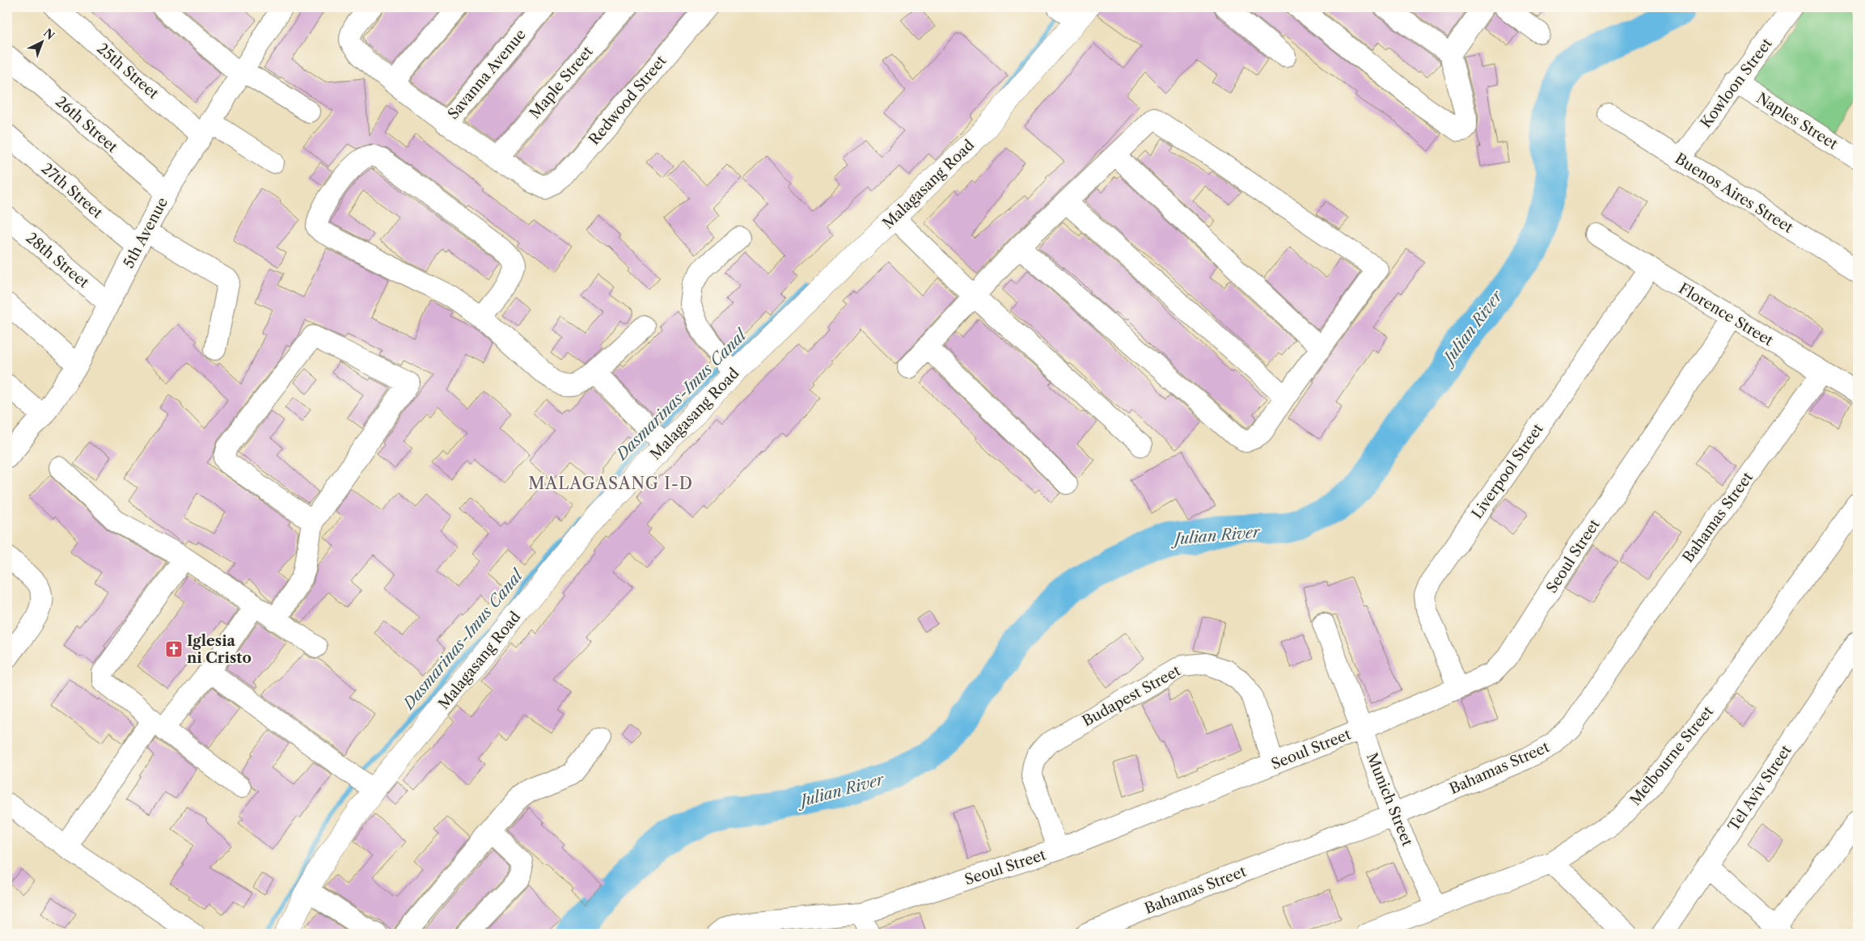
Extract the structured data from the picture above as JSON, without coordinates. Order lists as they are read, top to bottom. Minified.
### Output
{"streets":{"main road":["Malagasang Road"],"street":["25th Street","Savanna Avenue","Maple Street","Kowloon Street","Redwood Street","Naples Street","26th Street","27th Street","Buenos Aires Street","5th Avenue","28th Street","Florence Street","Liverpool Street","Bahamas Street","Seoul Street","Budapest Street","Melbourne Street","Tel Aviv Street","Munich Street"]},"crossings":[["25th Street","5th Avenue"],["Maple Street","Redwood Street"],["Kowloon Street","Naples Street"],["Kowloon Street","Buenos Aires Street"],["26th Street","5th Avenue"],["27th Street","5th Avenue"],["5th Avenue","28th Street"],["Florence Street","Liverpool Street"],["Florence Street","Bahamas Street"],["Florence Street","Seoul Street"],["Liverpool Street","Seoul Street"],["Bahamas Street","Munich Street"],["Seoul Street","Budapest Street"],["Seoul Street","Munich Street"],["Melbourne Street","Munich Street"]],"districts":["MALAGASANG I-D"],"water":["Julian River","Dasmarinas-Imus Canal"],"places":{"church":["Iglesia ni Cristo"]},"north":"top right"}
